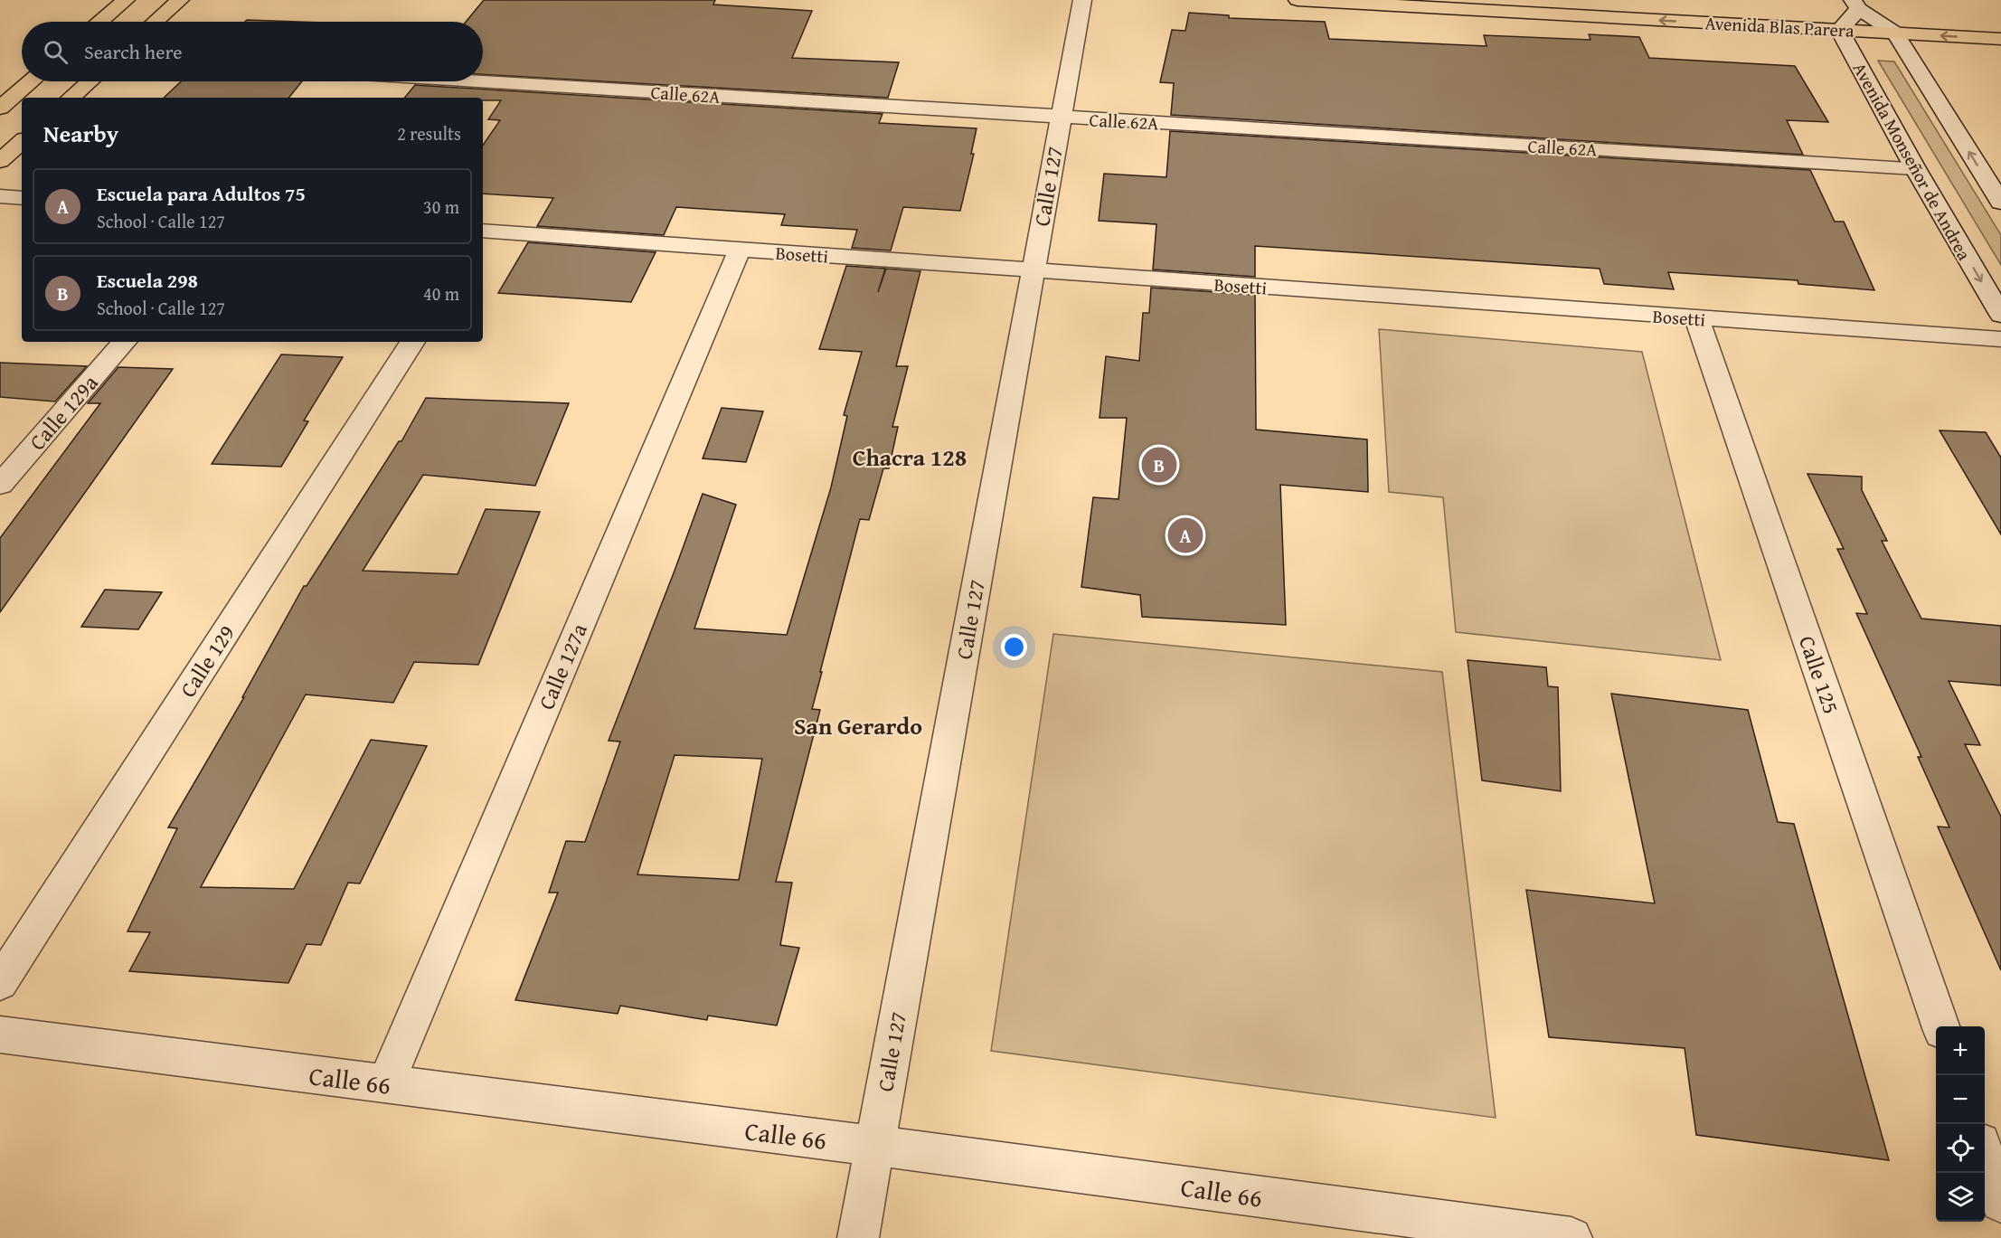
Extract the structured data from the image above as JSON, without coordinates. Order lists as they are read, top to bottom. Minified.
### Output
{"streets":{"main road":["Avenida Blas Parera"],"street":["Calle 62A","Avenida Monseñor de Andrea","Calle 127","Bosetti","Calle 129a","Calle 129","Calle 127a","Calle 125","Calle 66"]},"crossings":[["Avenida Blas Parera","Avenida Monseñor de Andrea"],["Calle 62A","Avenida Monseñor de Andrea"],["Calle 62A","Calle 127"],["Calle 127","Bosetti"],["Calle 127","Calle 66"],["Bosetti","Calle 127a"],["Bosetti","Calle 125"],["Calle 127a","Calle 66"]],"one_way":["Avenida Blas Parera"],"districts":["Chacra 128","San Gerardo"],"page":{"search":"Search here","heading":["Nearby","2 results"],"list":[{"mark":"A","name":"Escuela para Adultos 75","note":"School · Calle 127","value":"30 m"},{"mark":"B","name":"Escuela 298","note":"School · Calle 127","value":"40 m"}],"pins":["B","A"],"map_buttons":["+","−"]}}
